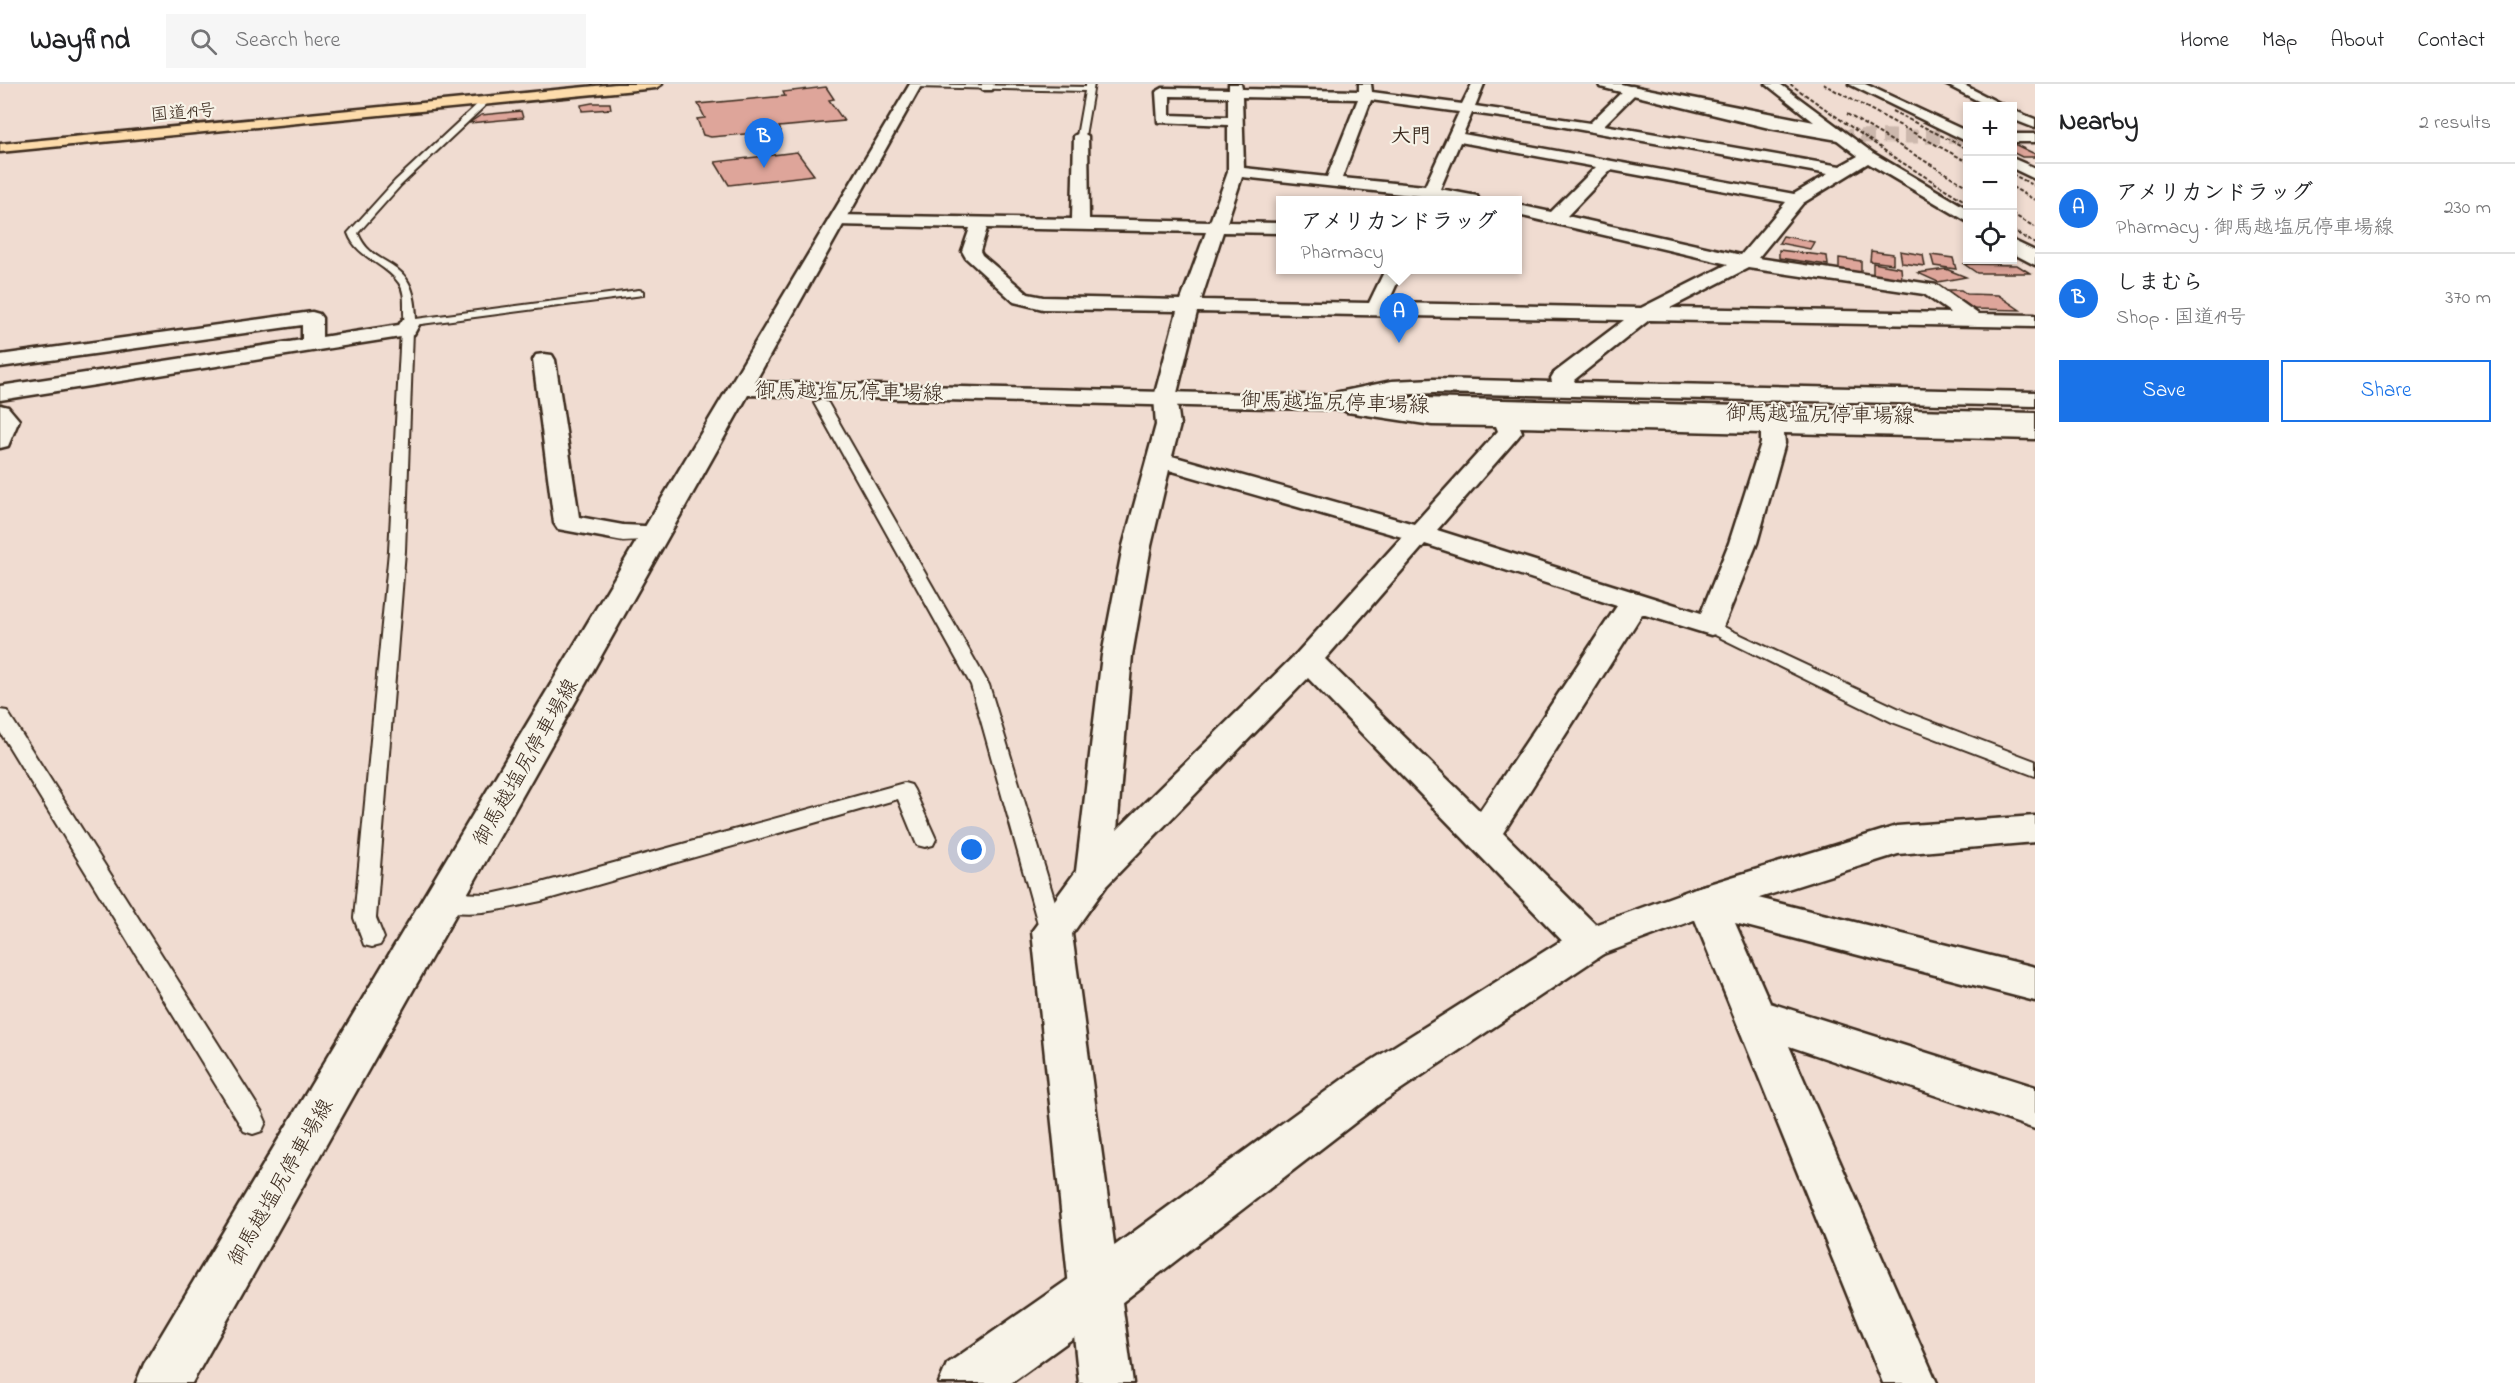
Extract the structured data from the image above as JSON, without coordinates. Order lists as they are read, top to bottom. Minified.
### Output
{"streets":{"highway":["国道19号"],"street":["御馬越塩尻停車場線"]},"districts":["大門"],"page":{"header":"Wayfind","search":"Search here","nav":["Home","Map","About","Contact"],"heading":["Nearby","2 results"],"map_buttons":["+","−"],"pins":["B","A"],"list":[{"mark":"A","name":"アメリカンドラッグ","note":"Pharmacy · 御馬越塩尻停車場線","value":"230 m"},{"mark":"B","name":"しまむら","note":"Shop · 国道19号","value":"370 m"}],"popup":["アメリカンドラッグ","Pharmacy"],"buttons":["Save","Share"]}}
